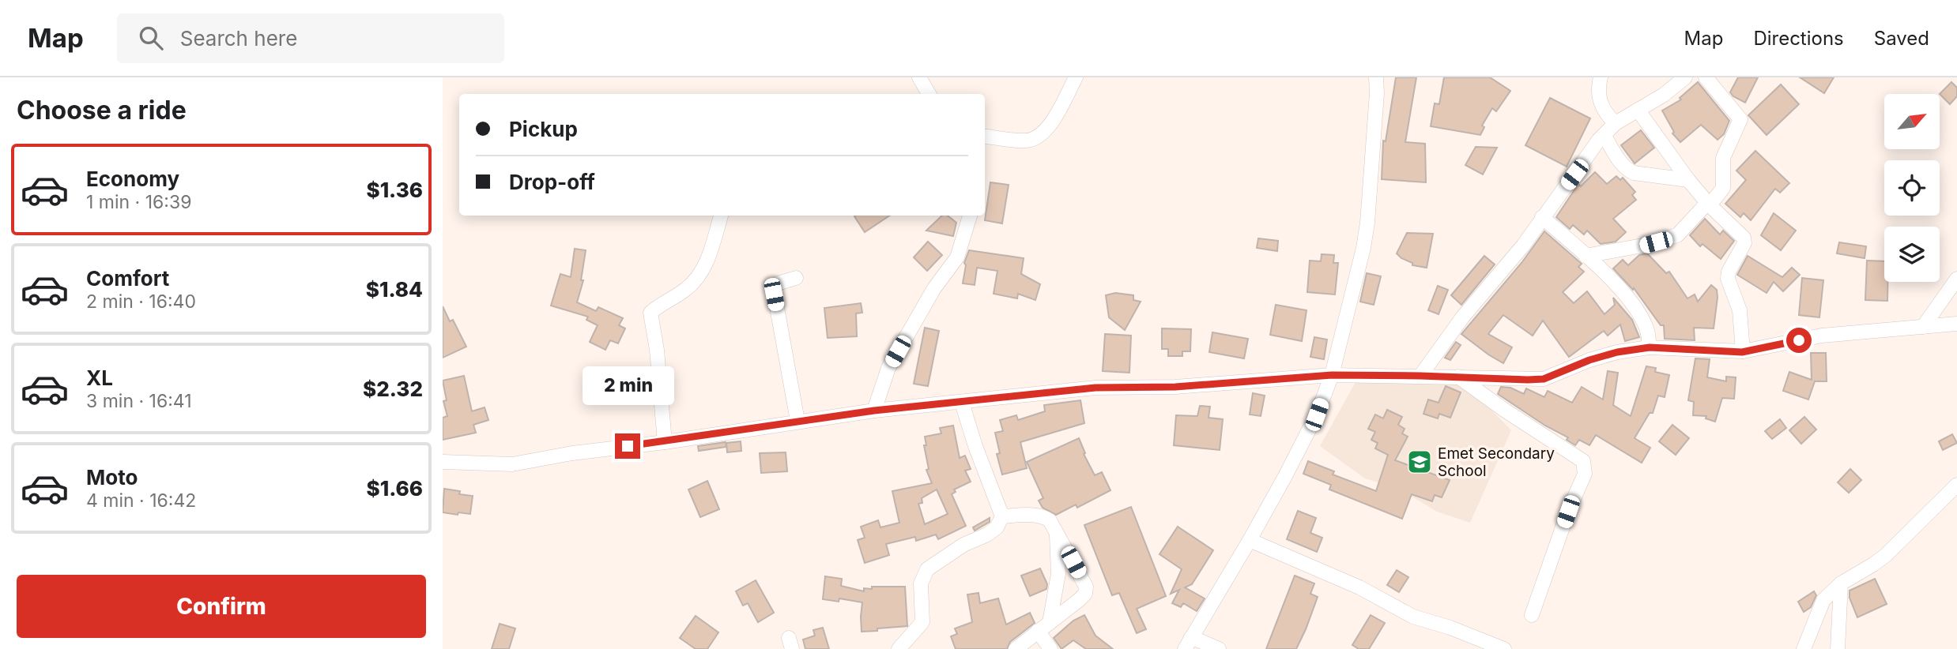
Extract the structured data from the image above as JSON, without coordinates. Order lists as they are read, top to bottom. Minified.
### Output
{"places":{"school or university":["Emet Secondary School"]},"north":"top right","page":{"header":"Map","search":"Search here","nav":["Map","Directions","Saved"],"heading":"Choose a ride","banner":["Pickup","Drop-off"],"list":[{"name":"Economy","note":"1 min · 16:39","value":"$1.36"},{"name":"Comfort","note":"2 min · 16:40","value":"$1.84"},{"name":"XL","note":"3 min · 16:41","value":"$2.32"},{"name":"Moto","note":"4 min · 16:42","value":"$1.66"}],"bubble":"2 min","buttons":"Confirm"}}
